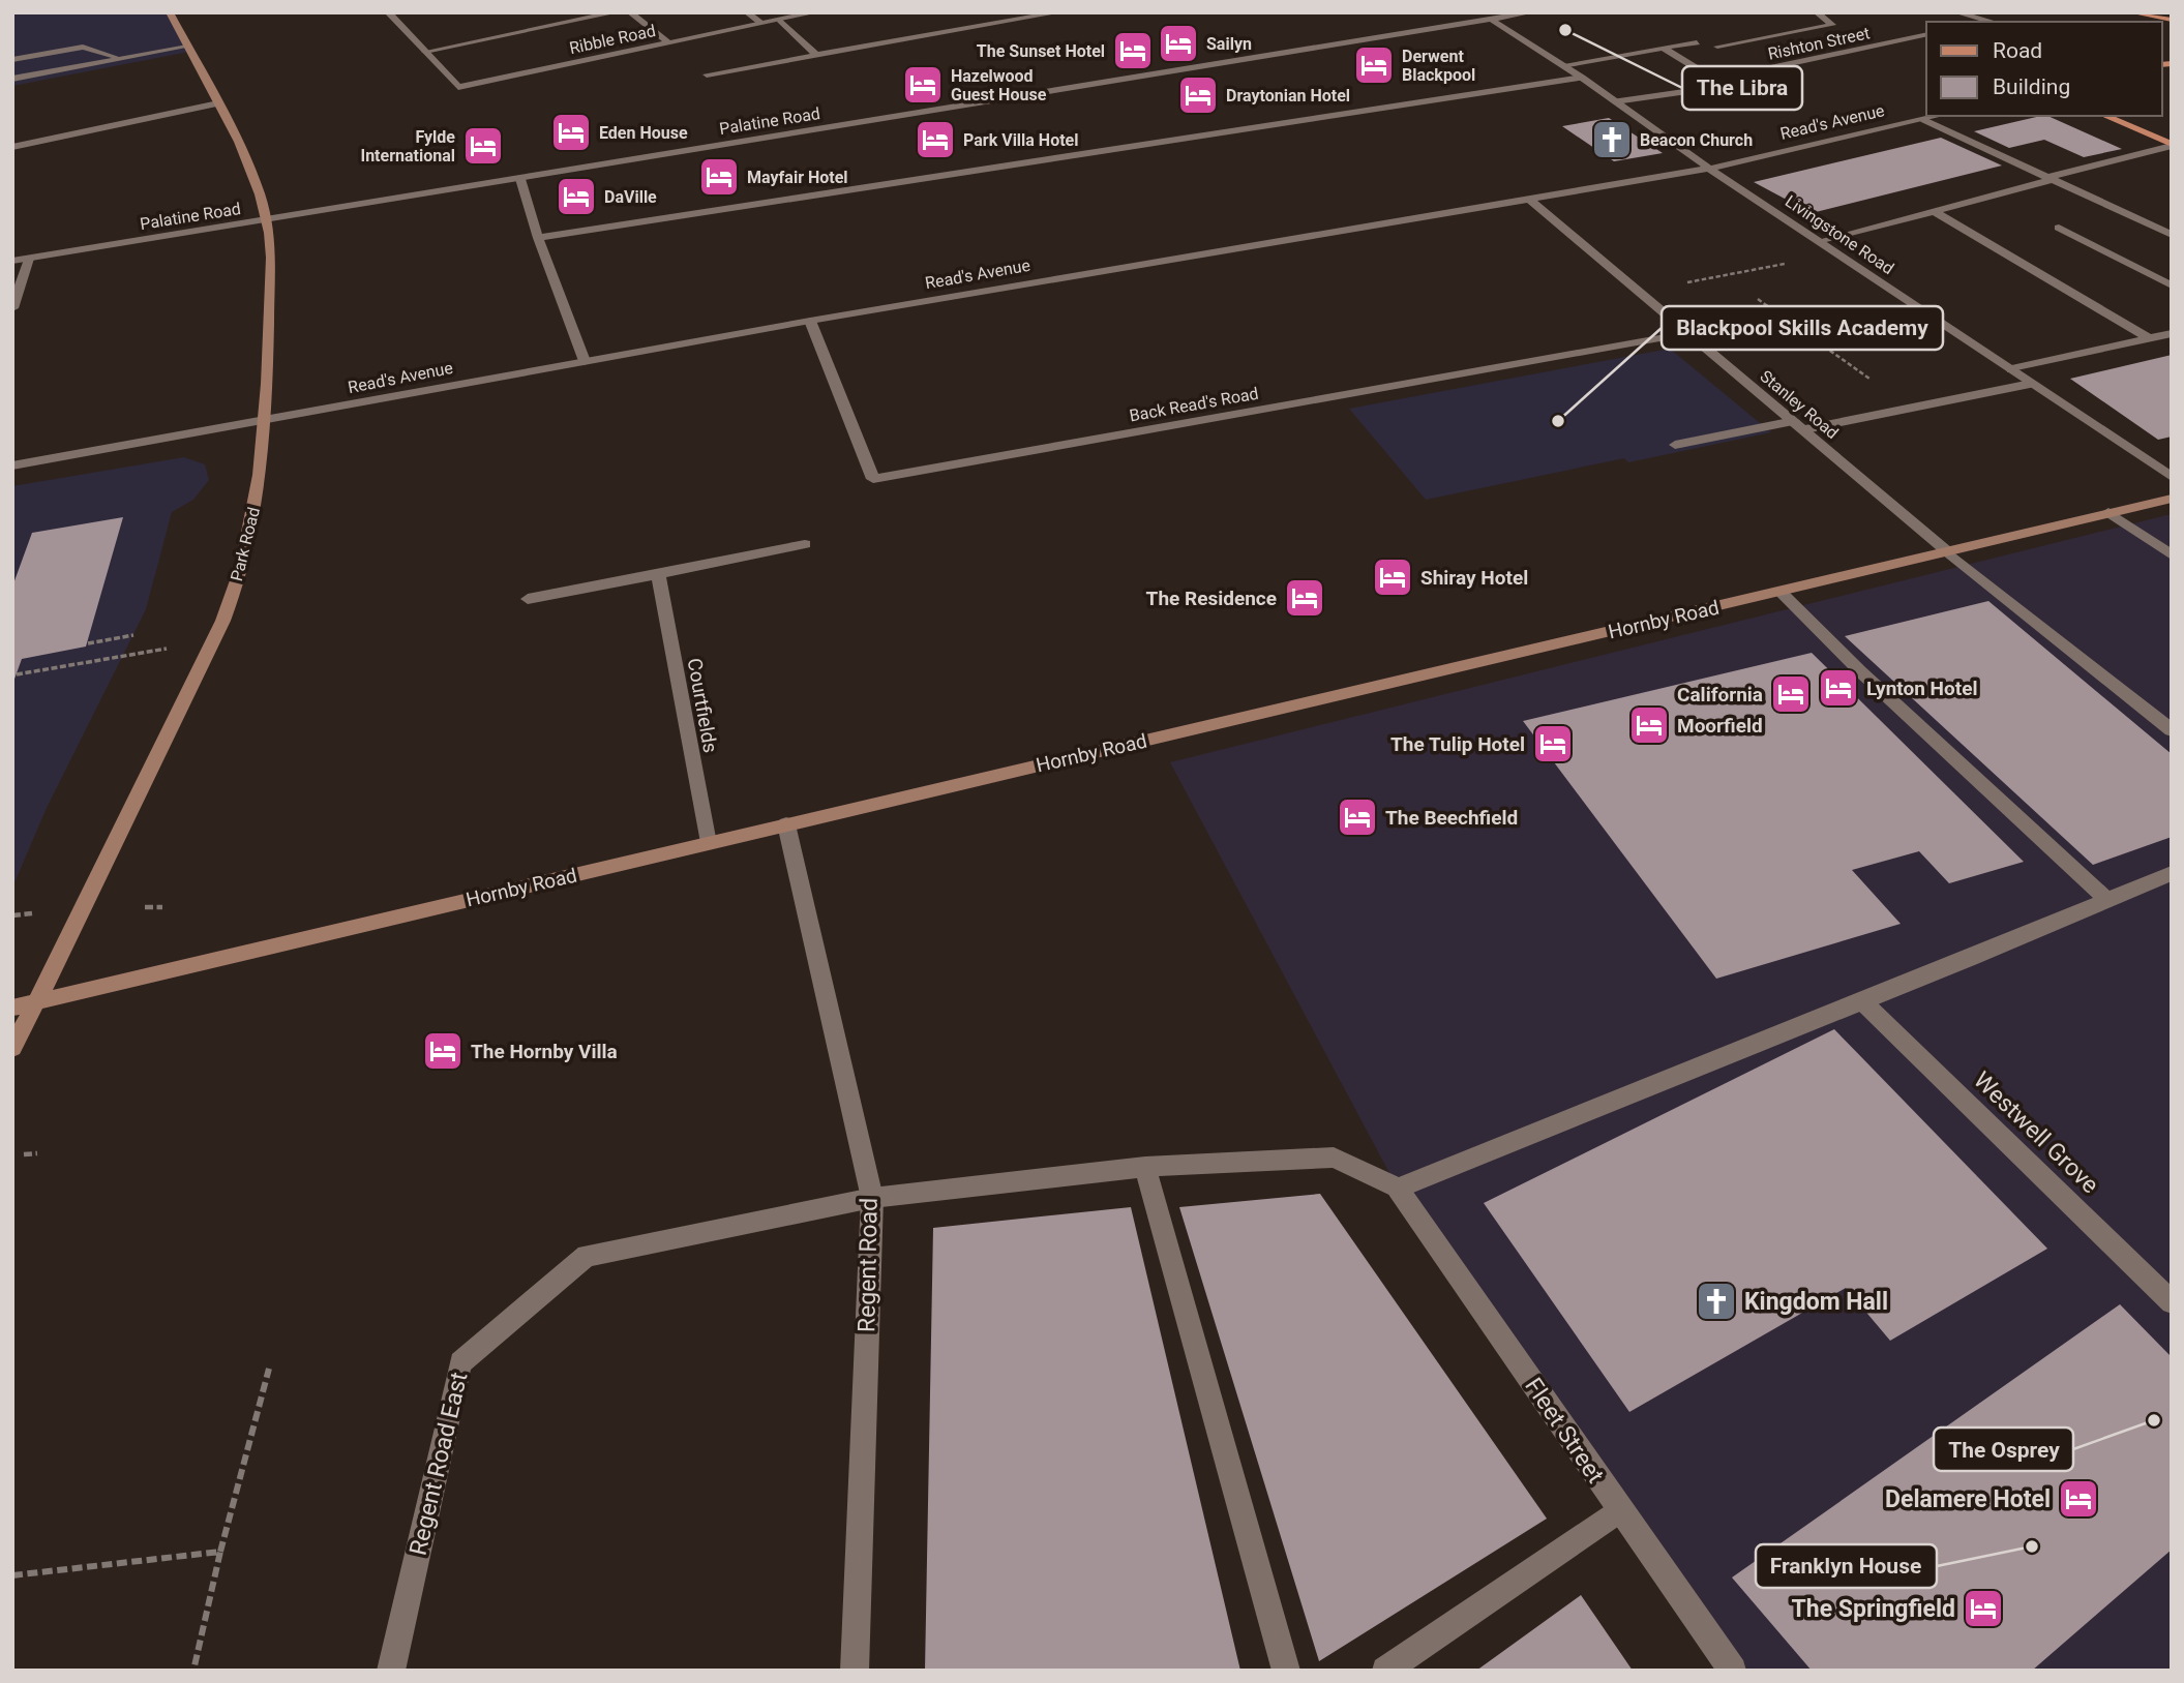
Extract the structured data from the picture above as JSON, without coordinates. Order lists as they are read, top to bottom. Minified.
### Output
{"streets":{"main road":["Park Road","Hornby Road"],"street":["Ribble Road","Rishton Street","Palatine Road","Read's Avenue","Livingstone Road","Back Read's Road","Stanley Road","Courtfields","Westwell Grove","Regent Road","Fleet Street","Regent Road East"]},"crossings":[["Rishton Street","Livingstone Road"],["Palatine Road","Livingstone Road"],["Palatine Road","Park Road"],["Read's Avenue","Livingstone Road"],["Read's Avenue","Back Read's Road"],["Read's Avenue","Stanley Road"],["Read's Avenue","Park Road"],["Back Read's Road","Stanley Road"],["Stanley Road","Hornby Road"],["Park Road","Hornby Road"],["Hornby Road","Courtfields"],["Hornby Road","Regent Road"],["Regent Road","Regent Road East"],["Fleet Street","Regent Road East"]],"places":{"other":["The Libra","Blackpool Skills Academy","The Osprey","Franklyn House"],"hotel":["Sailyn","The Sunset Hotel","Derwent Blackpool","Hazelwood Guest House","Draytonian Hotel","Eden House","Park Villa Hotel","Fylde International","Mayfair Hotel","DaVille","Shiray Hotel","The Residence","Lynton Hotel","California","Moorfield","The Tulip Hotel","The Beechfield","The Hornby Villa","Delamere Hotel","The Springfield"],"church":["Beacon Church","Kingdom Hall"]},"legend":["Road","Building"]}
